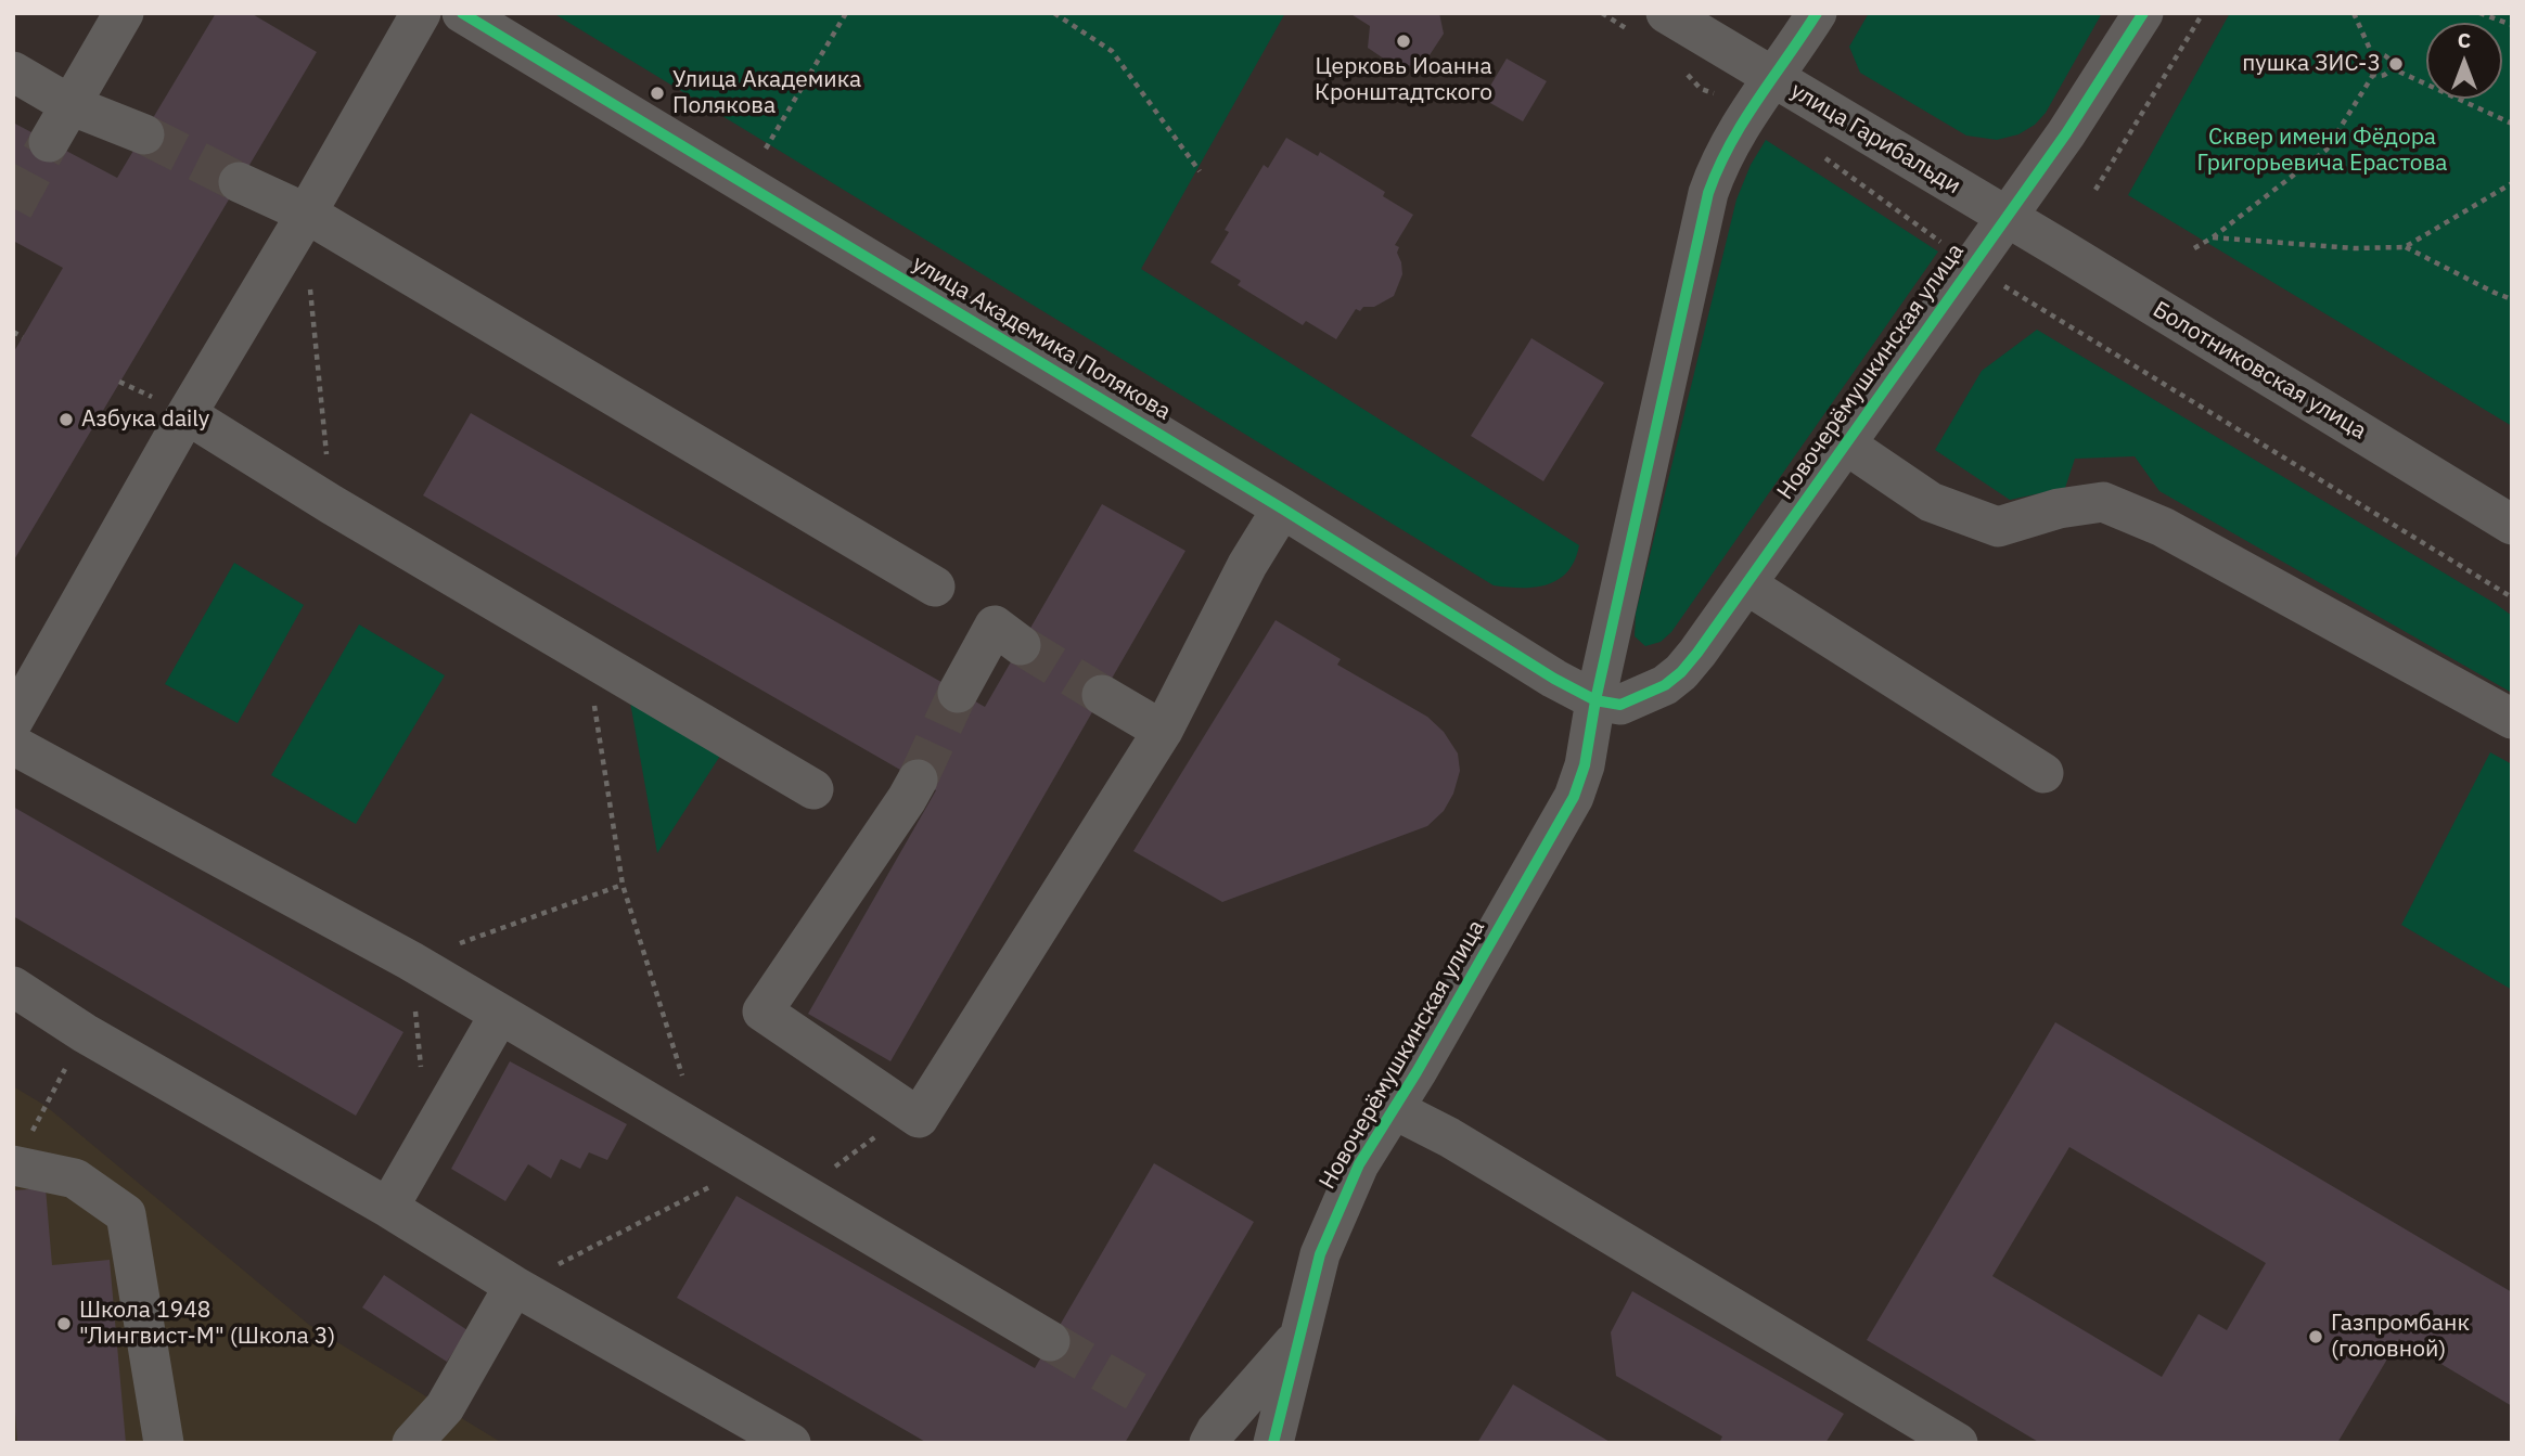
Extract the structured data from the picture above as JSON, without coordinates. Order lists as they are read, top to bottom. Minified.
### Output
{"streets":{"street":["улица Гарибальди","улица Академика Полякова","Болотниковская улица","Новочерёмушкинская улица"]},"crossings":[["улица Гарибальди","Болотниковская улица"],["улица Гарибальди","Новочерёмушкинская улица"],["улица Академика Полякова","Новочерёмушкинская улица"],["Болотниковская улица","Новочерёмушкинская улица"]],"parks":["Сквер имени Фёдора Григорьевича Ерастова"],"places":["Церковь Иоанна Кронштадтского","пушка ЗИС-3","Улица Академика Полякова","Азбука daily","Школа 1948 \"Лингвист-М\" (Школа 3)","Газпромбанк (головной)"],"north":"top"}
